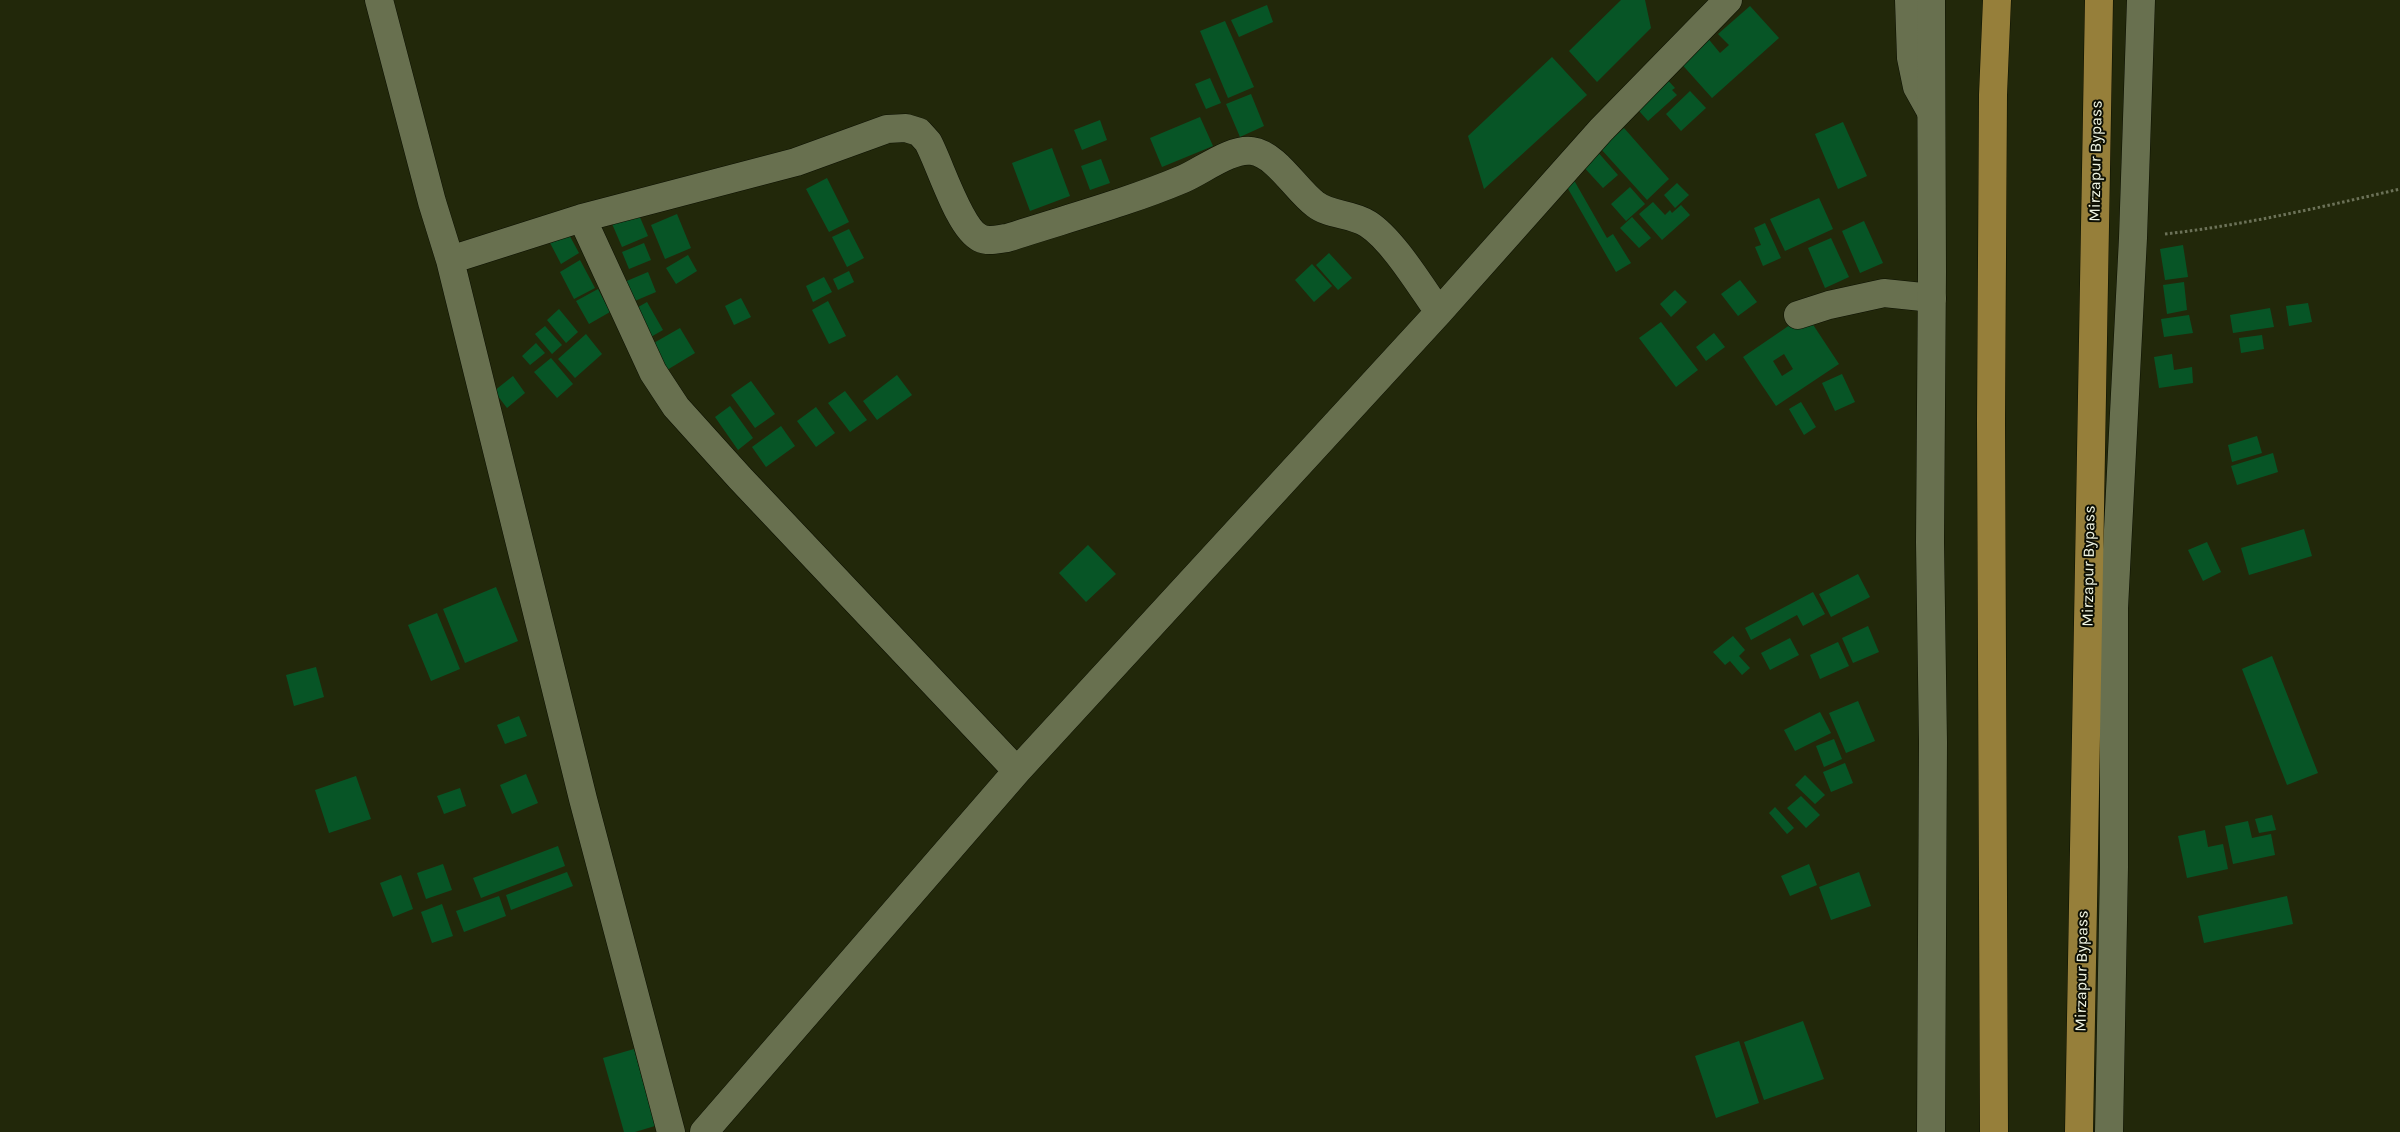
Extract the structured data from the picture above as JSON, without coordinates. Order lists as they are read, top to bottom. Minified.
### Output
{"streets":{"highway":["Mirzapur Bypass"]}}
